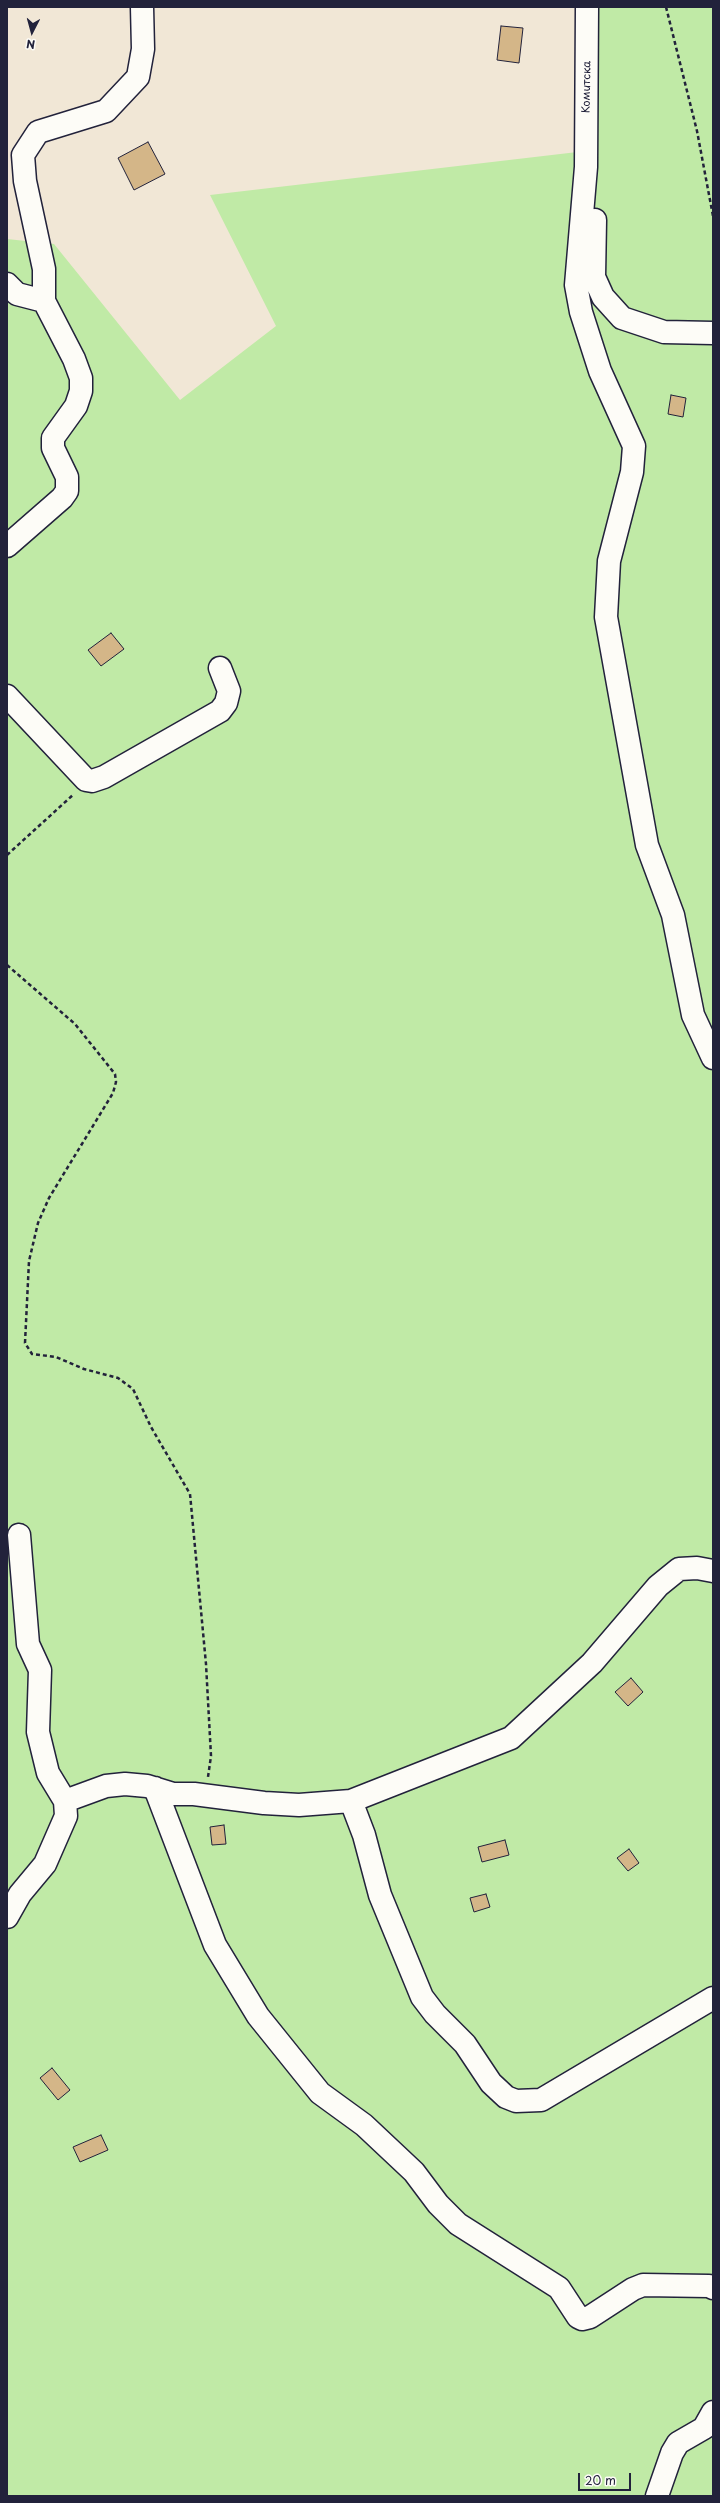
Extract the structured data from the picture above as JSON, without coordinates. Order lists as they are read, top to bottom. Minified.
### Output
{"streets":{"street":["Комитска"]},"scale_bar":"20 m","north":"bottom"}
